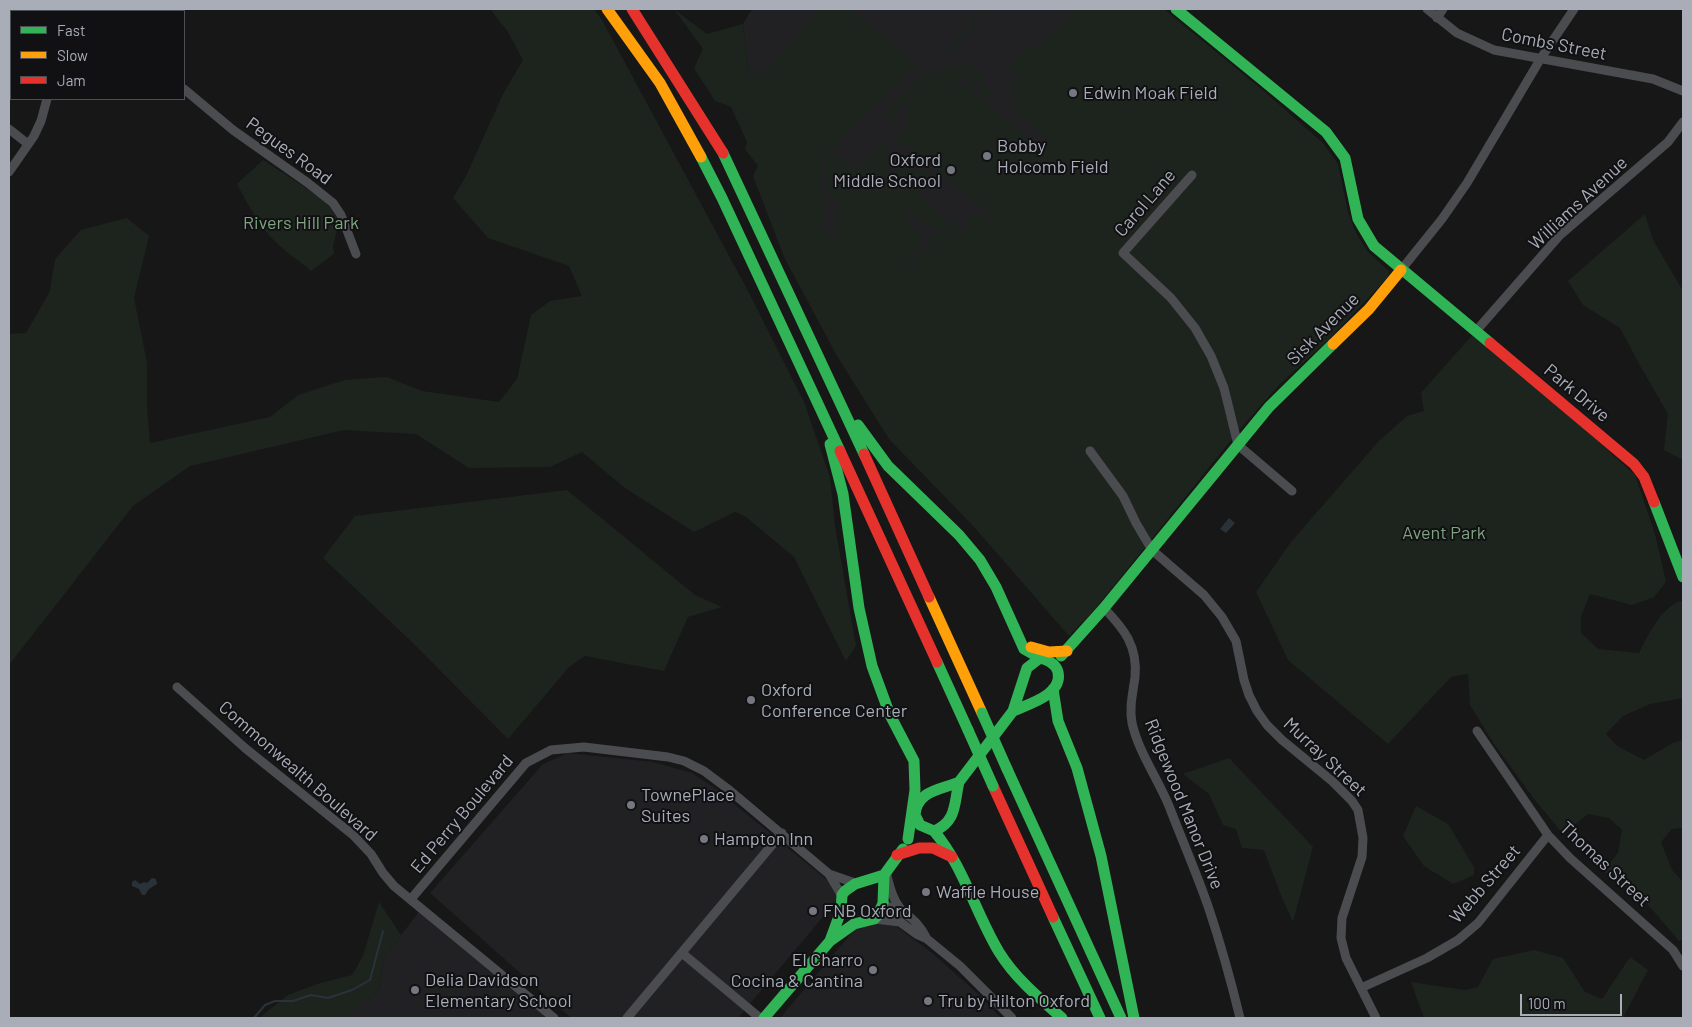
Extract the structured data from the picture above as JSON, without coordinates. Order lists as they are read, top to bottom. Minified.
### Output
{"streets":{"main road":["Sisk Avenue","Park Drive"],"street":["Combs Street","Pegues Road","Carol Lane","Williams Avenue","Murray Street","Commonwealth Boulevard","Ridgewood Manor Drive","Ed Perry Boulevard","Thomas Street","Webb Street"]},"crossings":[["Combs Street","Sisk Avenue"],["Carol Lane","Sisk Avenue"],["Williams Avenue","Park Drive"],["Sisk Avenue","Park Drive"],["Sisk Avenue","Murray Street"],["Sisk Avenue","Ridgewood Manor Drive"],["Murray Street","Webb Street"],["Commonwealth Boulevard","Ed Perry Boulevard"],["Thomas Street","Webb Street"]],"parks":["Rivers Hill Park","Avent Park"],"places":["Edwin Moak Field","Bobby Holcomb Field","Oxford Middle School","Oxford Conference Center","TownePlace Suites","Hampton Inn","Waffle House","FNB Oxford","El Charro Cocina & Cantina","Delia Davidson Elementary School","Tru by Hilton Oxford"],"legend":["Fast","Slow","Jam"],"scale_bar":"100 m"}
